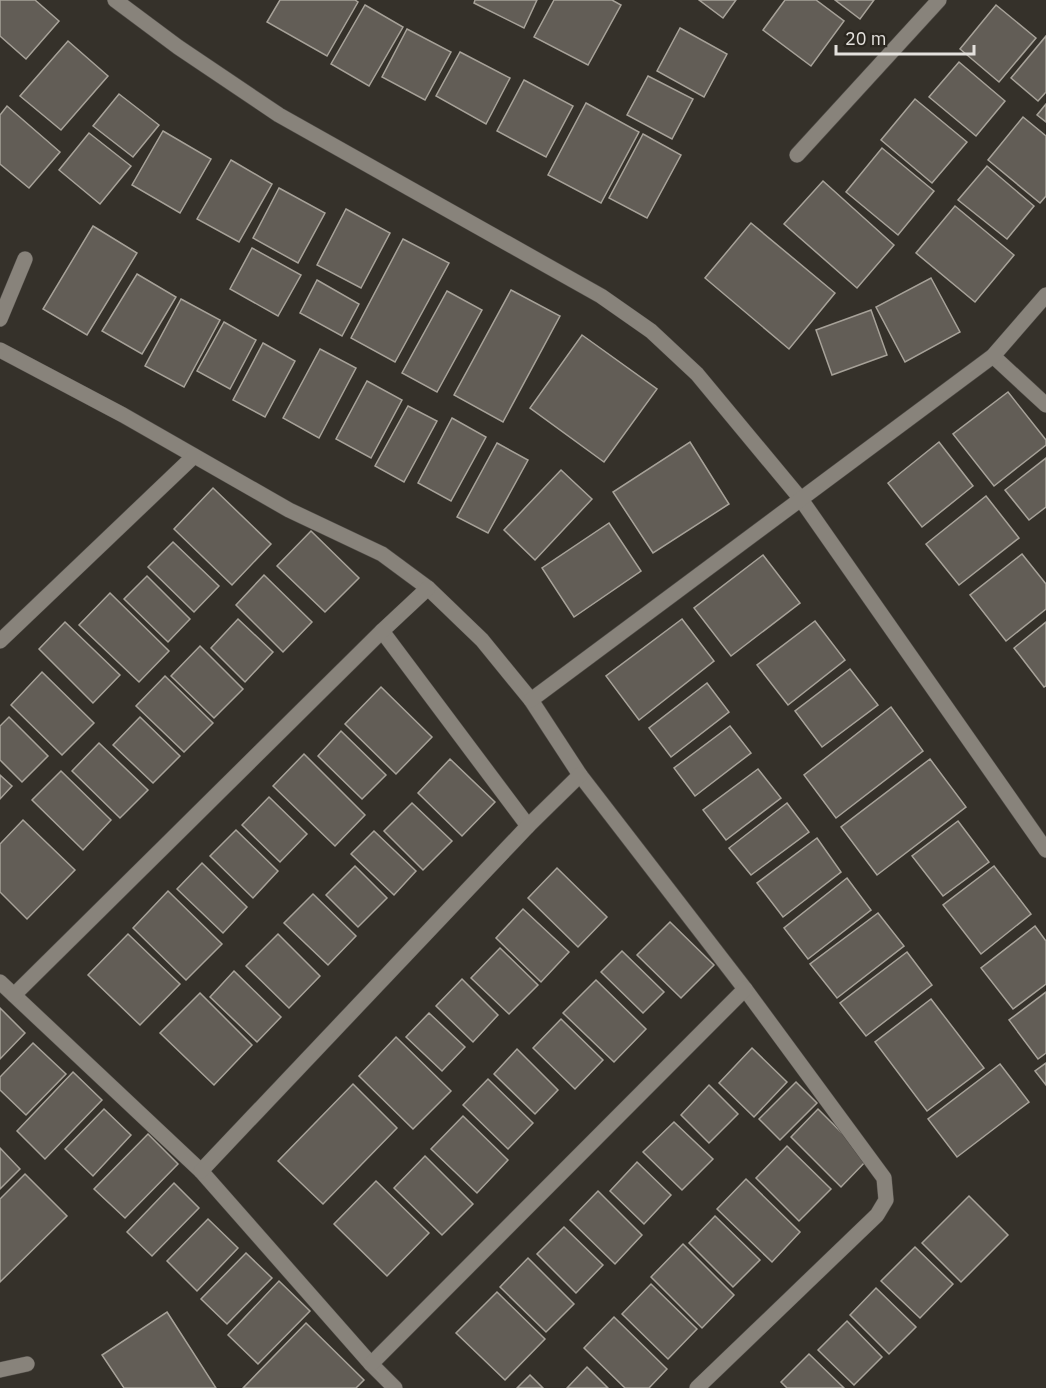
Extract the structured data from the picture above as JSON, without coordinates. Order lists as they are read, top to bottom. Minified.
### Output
{"scale_bar":"20 m"}
